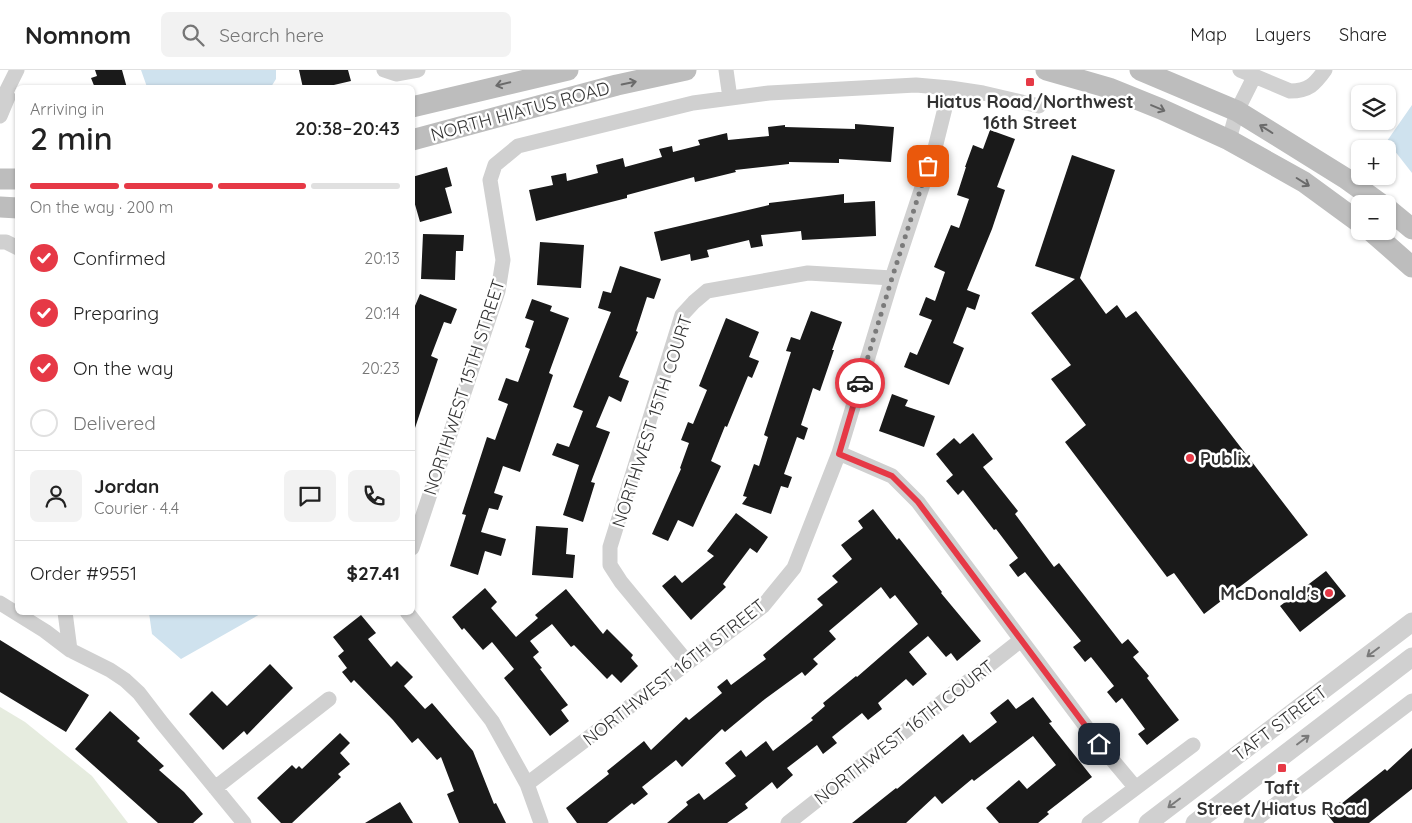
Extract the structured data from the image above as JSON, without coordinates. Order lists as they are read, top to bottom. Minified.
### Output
{"streets":{"main road":["NORTH HIATUS ROAD"],"street":["NORTHWEST 15TH STREET","NORTHWEST 15TH COURT","NORTHWEST 16TH STREET","TAFT STREET","NORTHWEST 16TH COURT"]},"crossings":[["NORTHWEST 15TH COURT","NORTHWEST 16TH STREET"]],"places":{"transit":["Hiatus Road/Northwest 16th Street","Taft Street/Hiatus Road"],"other":["Publix","McDonald's"]},"page":{"header":"Nomnom","search":"Search here","nav":["Map","Layers","Share"],"map_buttons":["+","−"],"heading":["2 min","Arriving in","20:38–20:43"],"panel":["Jordan","Courier · 4.4","Order #9551","$27.41"],"bar":"On the way · 200 m","list":[["Confirmed","20:13"],["Preparing","20:14"],["On the way","20:23"],"Delivered"]}}
